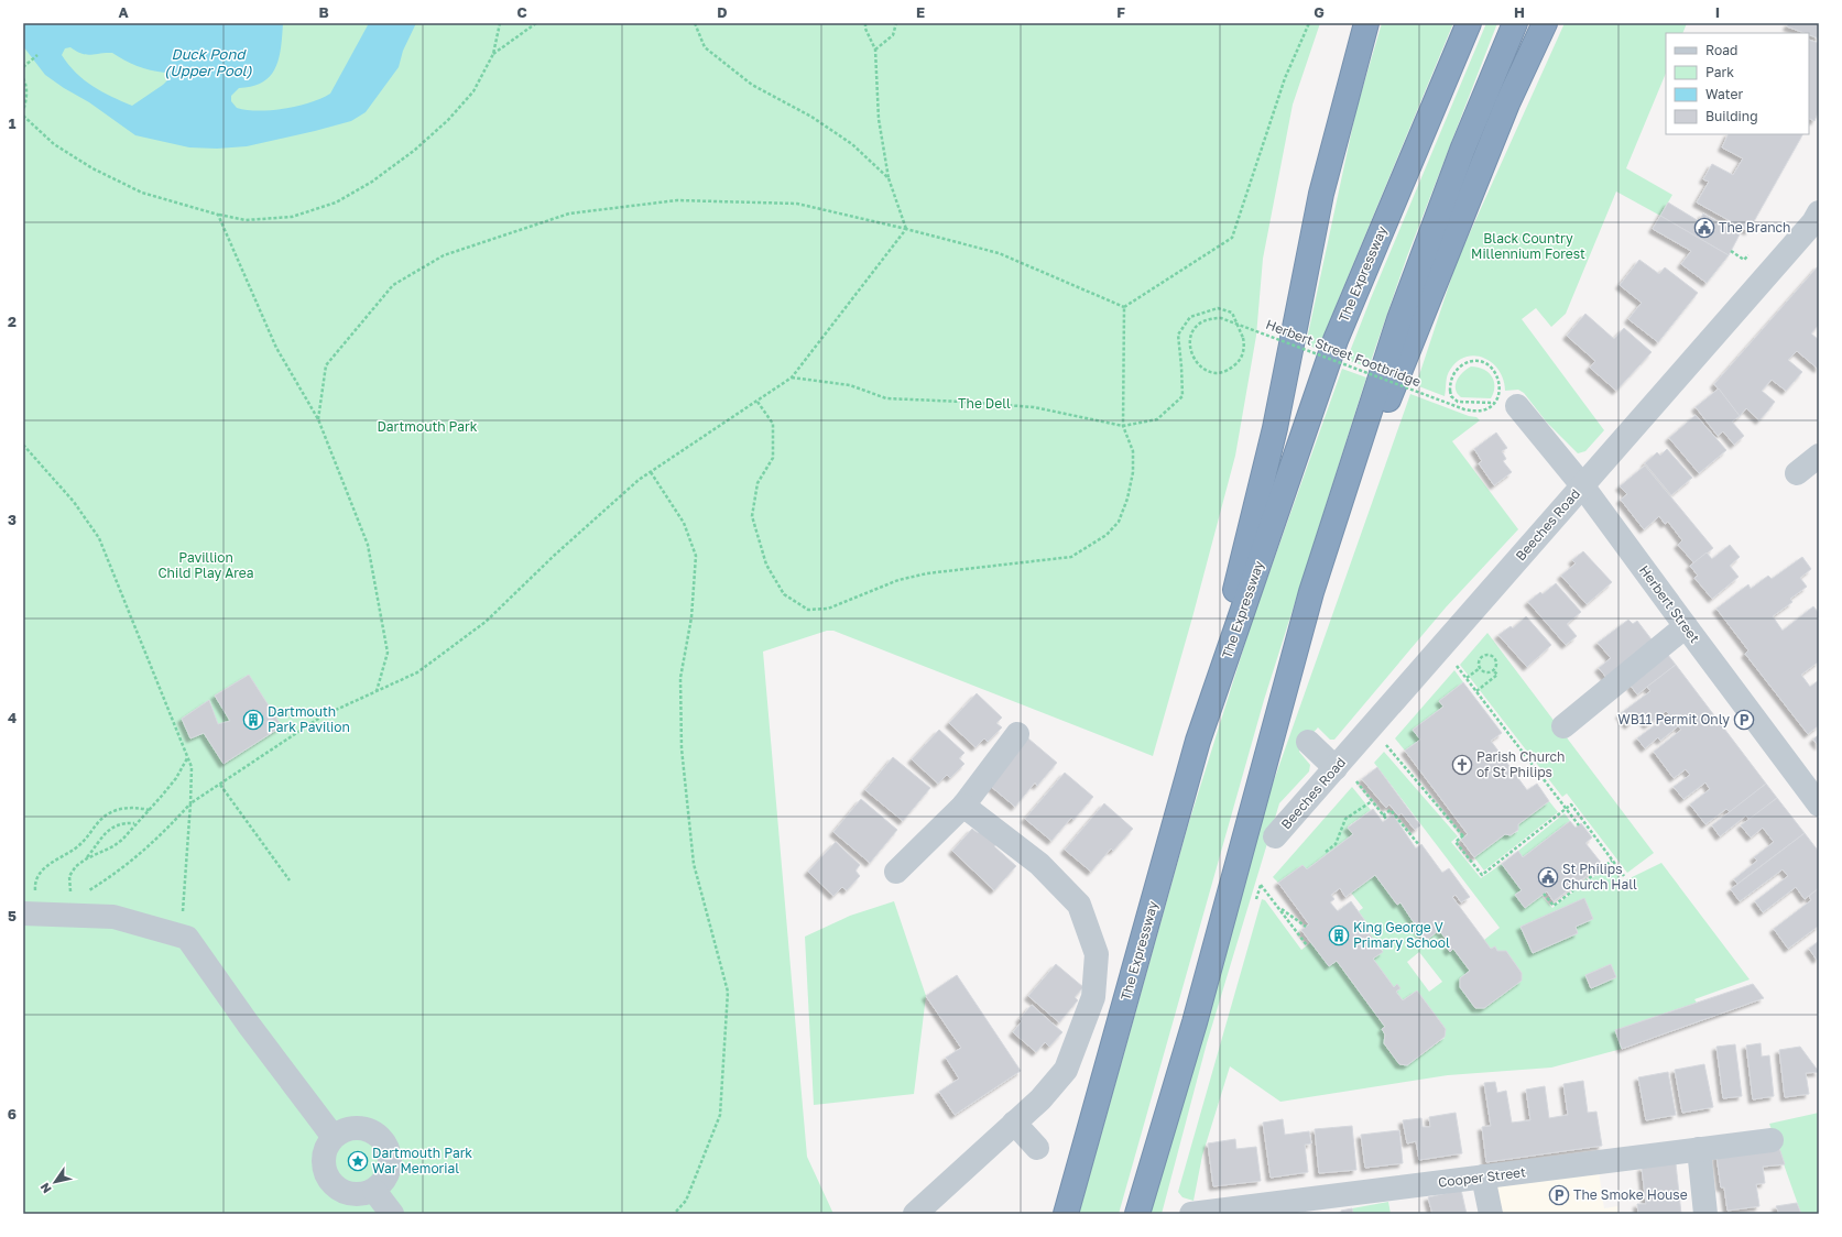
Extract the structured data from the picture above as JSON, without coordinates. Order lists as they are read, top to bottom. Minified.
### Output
{"streets":{"highway":["The Expressway"],"street":["Beeches Road","Herbert Street","Cooper Street"],"path":["Herbert Street Footbridge"]},"crossings":[["Herbert Street Footbridge","Herbert Street"],["Beeches Road","Herbert Street"]],"water":["Duck Pond (Upper Pool)"],"parks":["Black Country Millennium Forest","The Dell","Dartmouth Park","Pavillion Child Play Area"],"places":{"public building":["The Branch","St Philips Church Hall"],"building":["Dartmouth Park Pavilion","King George V Primary School"],"parking":["WB11 Permit Only","The Smoke House"],"church":["Parish Church of St Philips"],"place":["Dartmouth Park War Memorial"]},"legend":["Road","Park","Water","Building"],"north":"bottom left","grid":{"columns":["A","B","C","D","E","F","G","H","I"],"rows":["1","2","3","4","5","6"]}}
